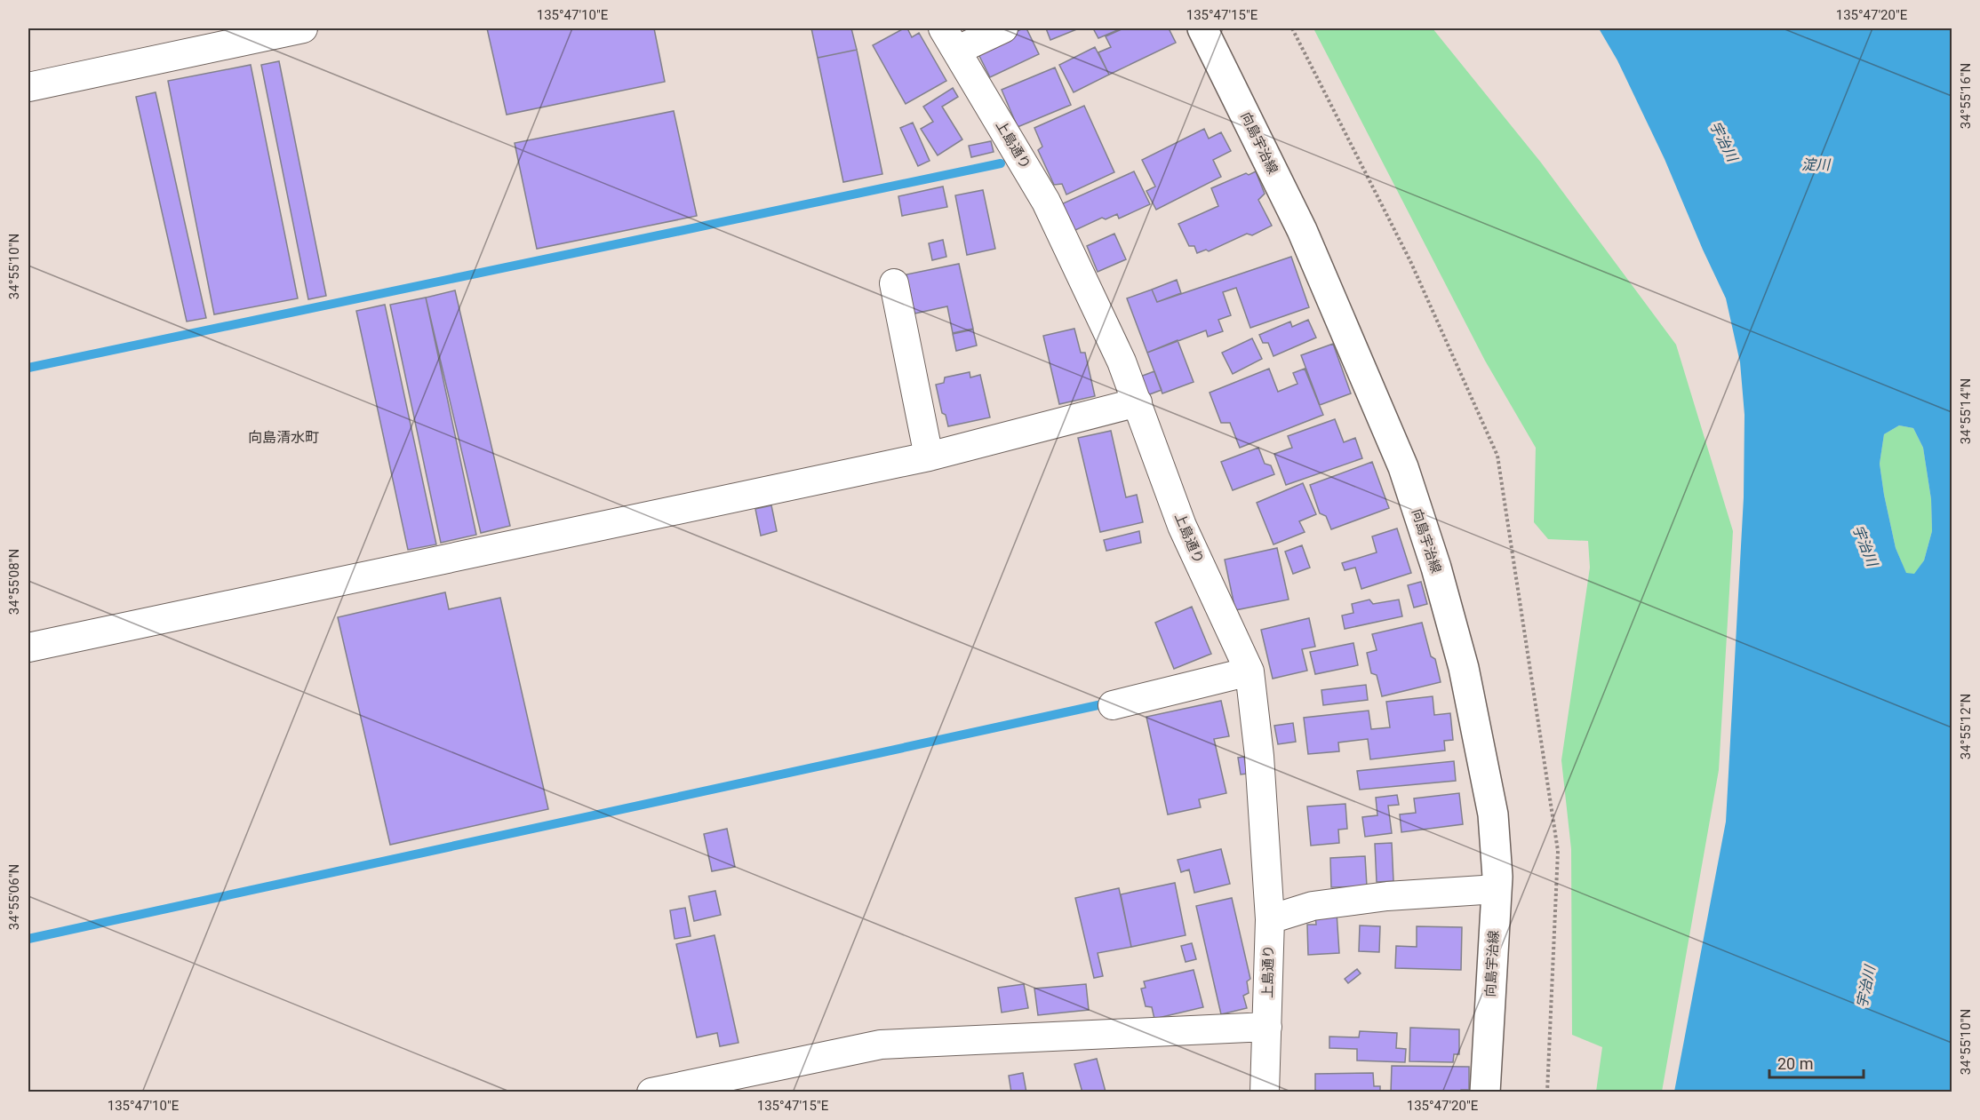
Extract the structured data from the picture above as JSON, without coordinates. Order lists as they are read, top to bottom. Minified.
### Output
{"streets":{"main road":["向島宇治線"],"street":["上島通り"]},"districts":["向島清水町"],"water":["宇治川","淀川"],"scale_bar":"20 m","coordinates":["135°47'10\"E","135°47'15\"E","135°47'20\"E","34°55'16\"N","34°55'10\"N","34°55'14\"N","34°55'08\"N","34°55'12\"N","34°55'06\"N"]}
